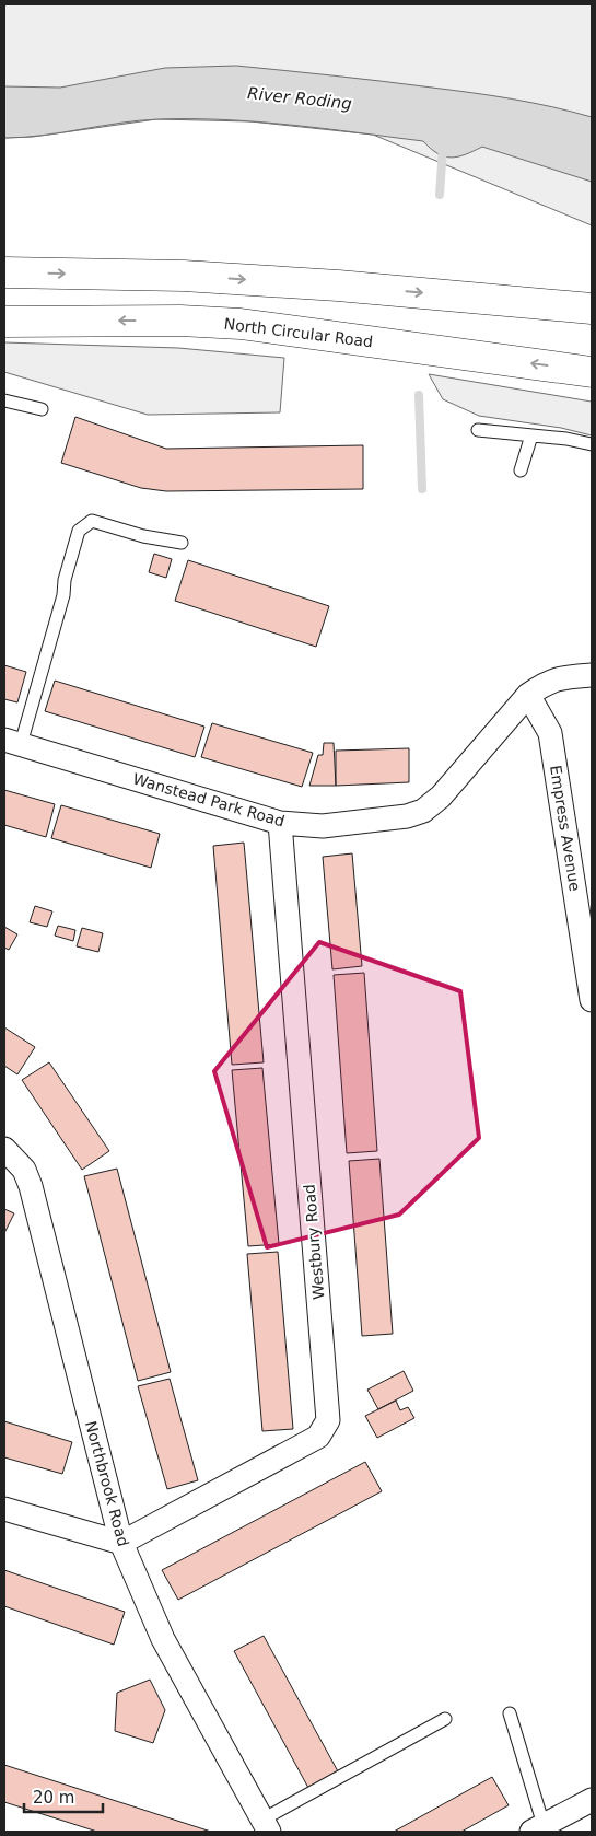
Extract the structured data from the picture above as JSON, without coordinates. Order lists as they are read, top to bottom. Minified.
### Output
{"streets":{"highway":["North Circular Road"],"street":["Wanstead Park Road","Empress Avenue","Westbury Road","Northbrook Road"]},"crossings":[["Wanstead Park Road","Empress Avenue"],["Wanstead Park Road","Westbury Road"],["Westbury Road","Northbrook Road"]],"water":["River Roding"],"scale_bar":"20 m"}
